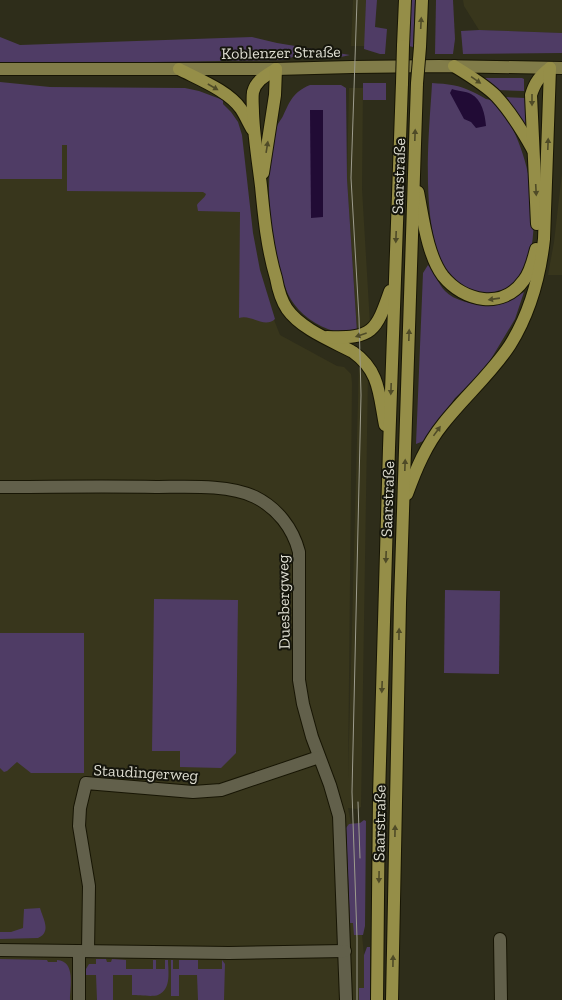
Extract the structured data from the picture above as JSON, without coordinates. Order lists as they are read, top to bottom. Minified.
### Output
{"streets":{"highway":["Saarstraße"],"main road":["Koblenzer Straße"],"street":["Duesbergweg","Staudingerweg"]},"crossings":[["Duesbergweg","Staudingerweg"]]}
